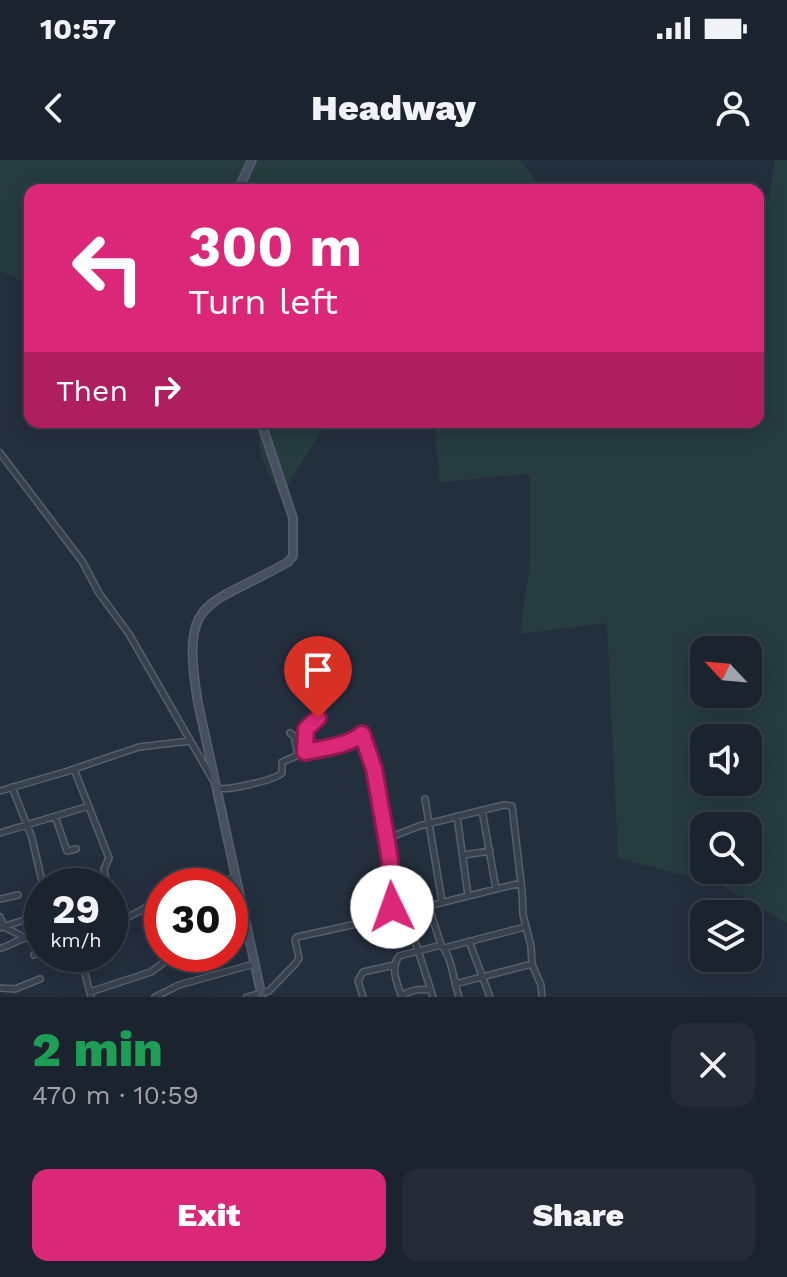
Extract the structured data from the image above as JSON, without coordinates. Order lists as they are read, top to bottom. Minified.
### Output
{"north":"top left","page":{"status":"10:57","header":"Headway","turn":["300 m","Turn left"],"then":"Then","speed":"29 km/h","limit":"30","heading":["2 min","470 m · 10:59"],"buttons":["Exit","Share"]}}
